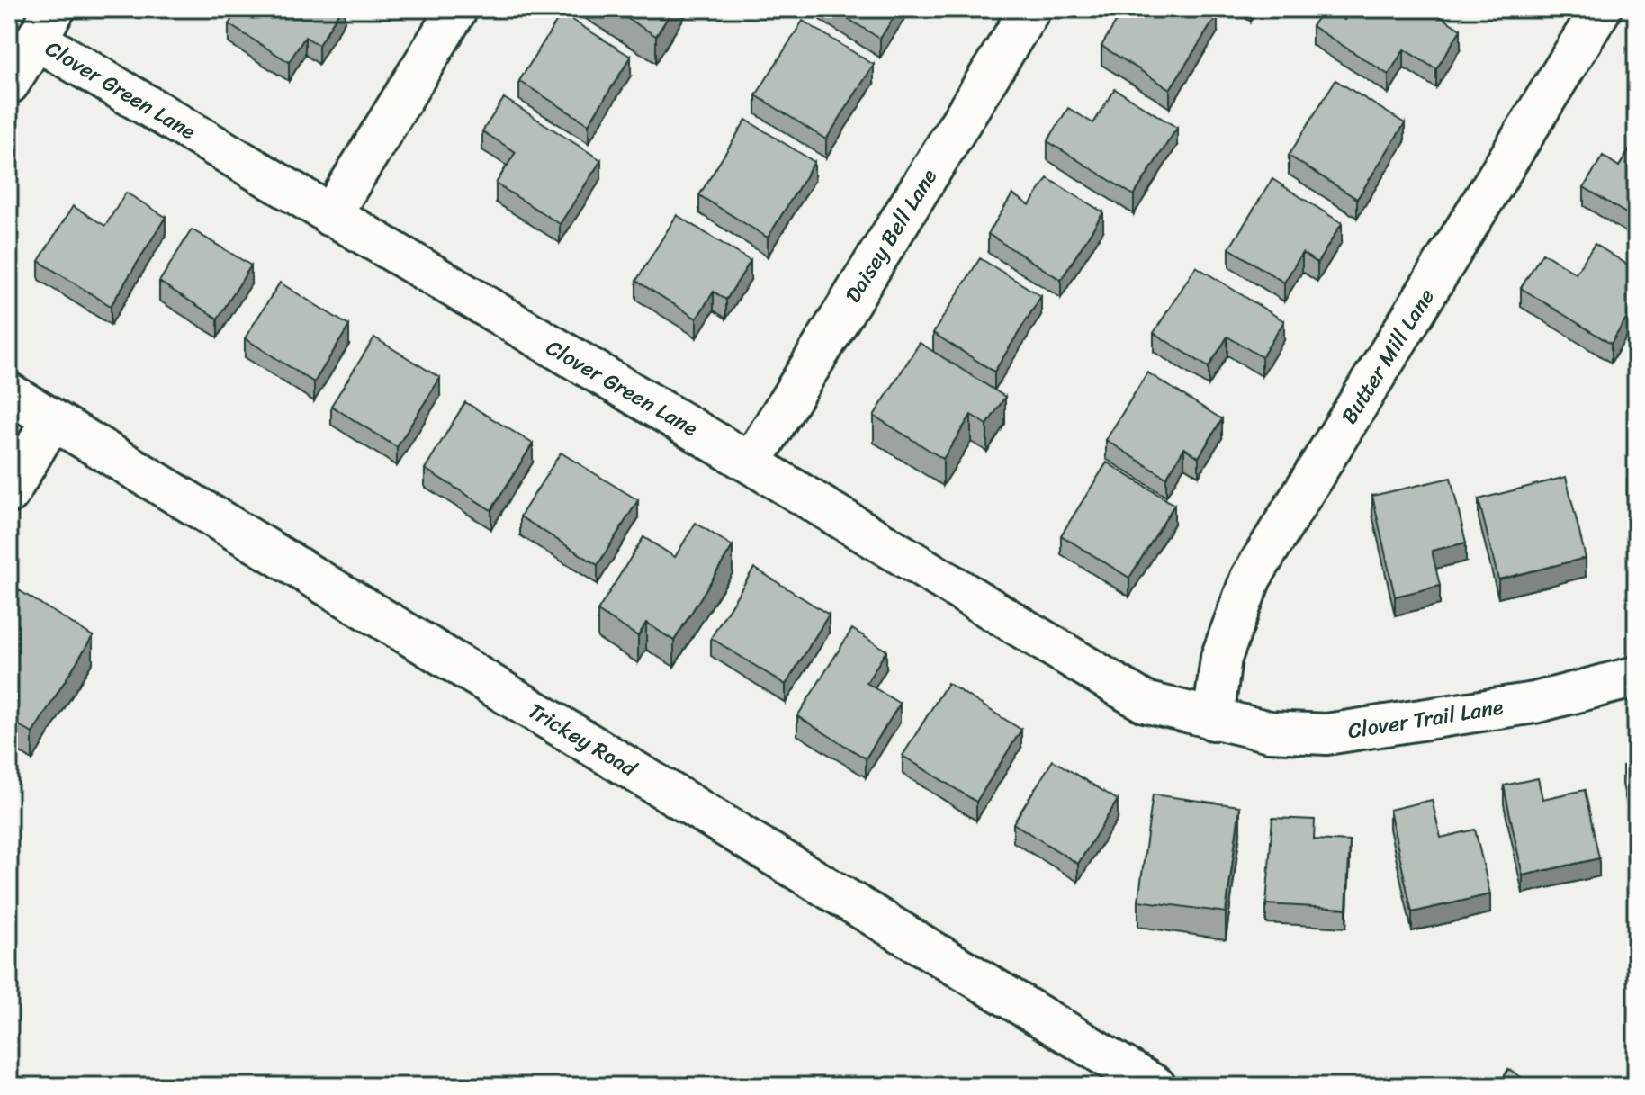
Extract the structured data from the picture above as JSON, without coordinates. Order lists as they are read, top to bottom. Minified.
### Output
{"streets":{"street":["Clover Green Lane","Daisey Bell Lane","Butter Mill Lane","Clover Trail Lane","Trickey Road"]},"crossings":[["Clover Green Lane","Daisey Bell Lane"],["Clover Green Lane","Butter Mill Lane"],["Clover Green Lane","Clover Trail Lane"],["Butter Mill Lane","Clover Trail Lane"]]}
